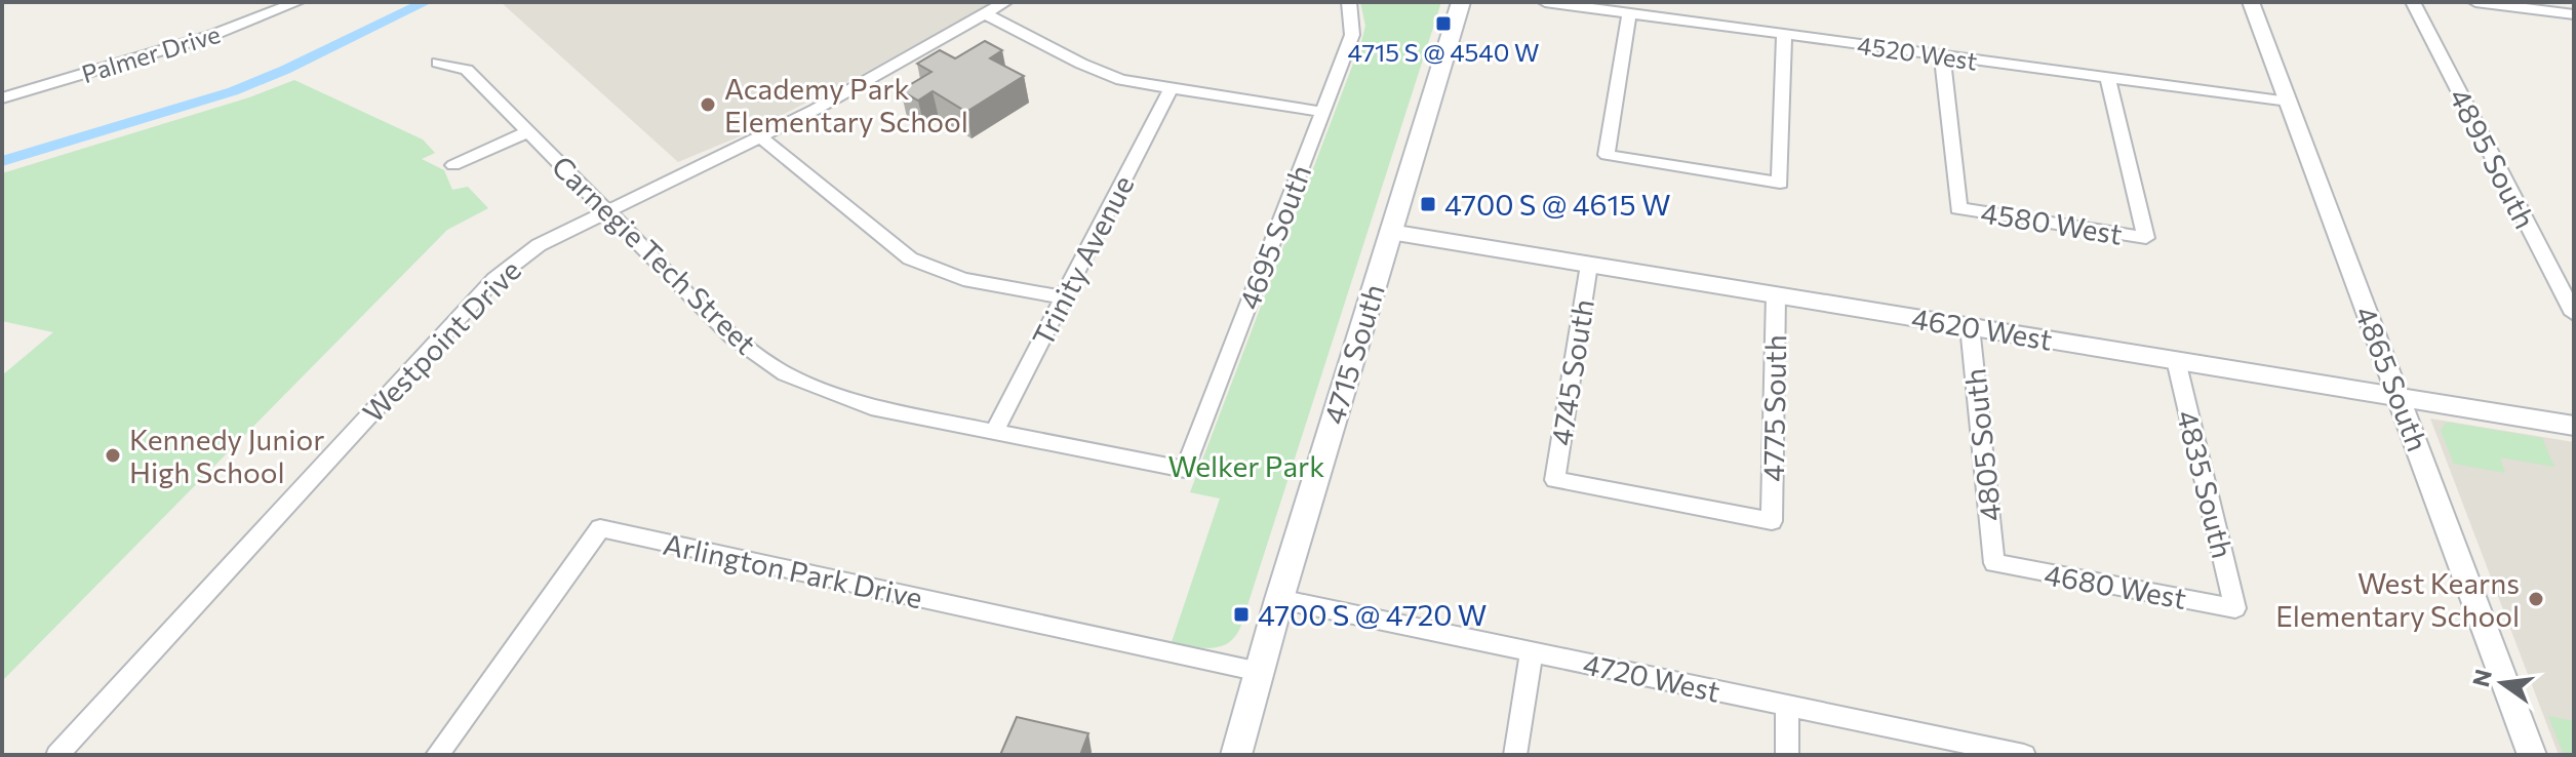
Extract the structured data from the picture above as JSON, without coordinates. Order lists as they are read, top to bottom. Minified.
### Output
{"streets":{"main road":["4715 South"],"street":["4520 West","Palmer Drive","4895 South","4580 West","4695 South","Carnegie Tech Street","Trinity Avenue","4620 West","Westpoint Drive","4745 South","4865 South","4775 South","4805 South","4835 South","Arlington Park Drive","4680 West","4720 West"]},"crossings":[["4520 West","4580 West"],["4520 West","4865 South"],["4695 South","Carnegie Tech Street"],["Carnegie Tech Street","Trinity Avenue"],["Carnegie Tech Street","Westpoint Drive"],["4620 West","4715 South"],["4620 West","4745 South"],["4620 West","4865 South"],["4620 West","4775 South"],["4620 West","4805 South"],["4620 West","4835 South"],["4715 South","Arlington Park Drive"],["4715 South","4720 West"],["4745 South","4775 South"],["4805 South","4680 West"],["4835 South","4680 West"]],"parks":["Welker Park"],"places":{"transit":["4715 S @ 4540 W","4700 S @ 4615 W","4700 S @ 4720 W"],"other":["Academy Park Elementary School","Kennedy Junior High School","West Kearns Elementary School"]},"north":"left"}
